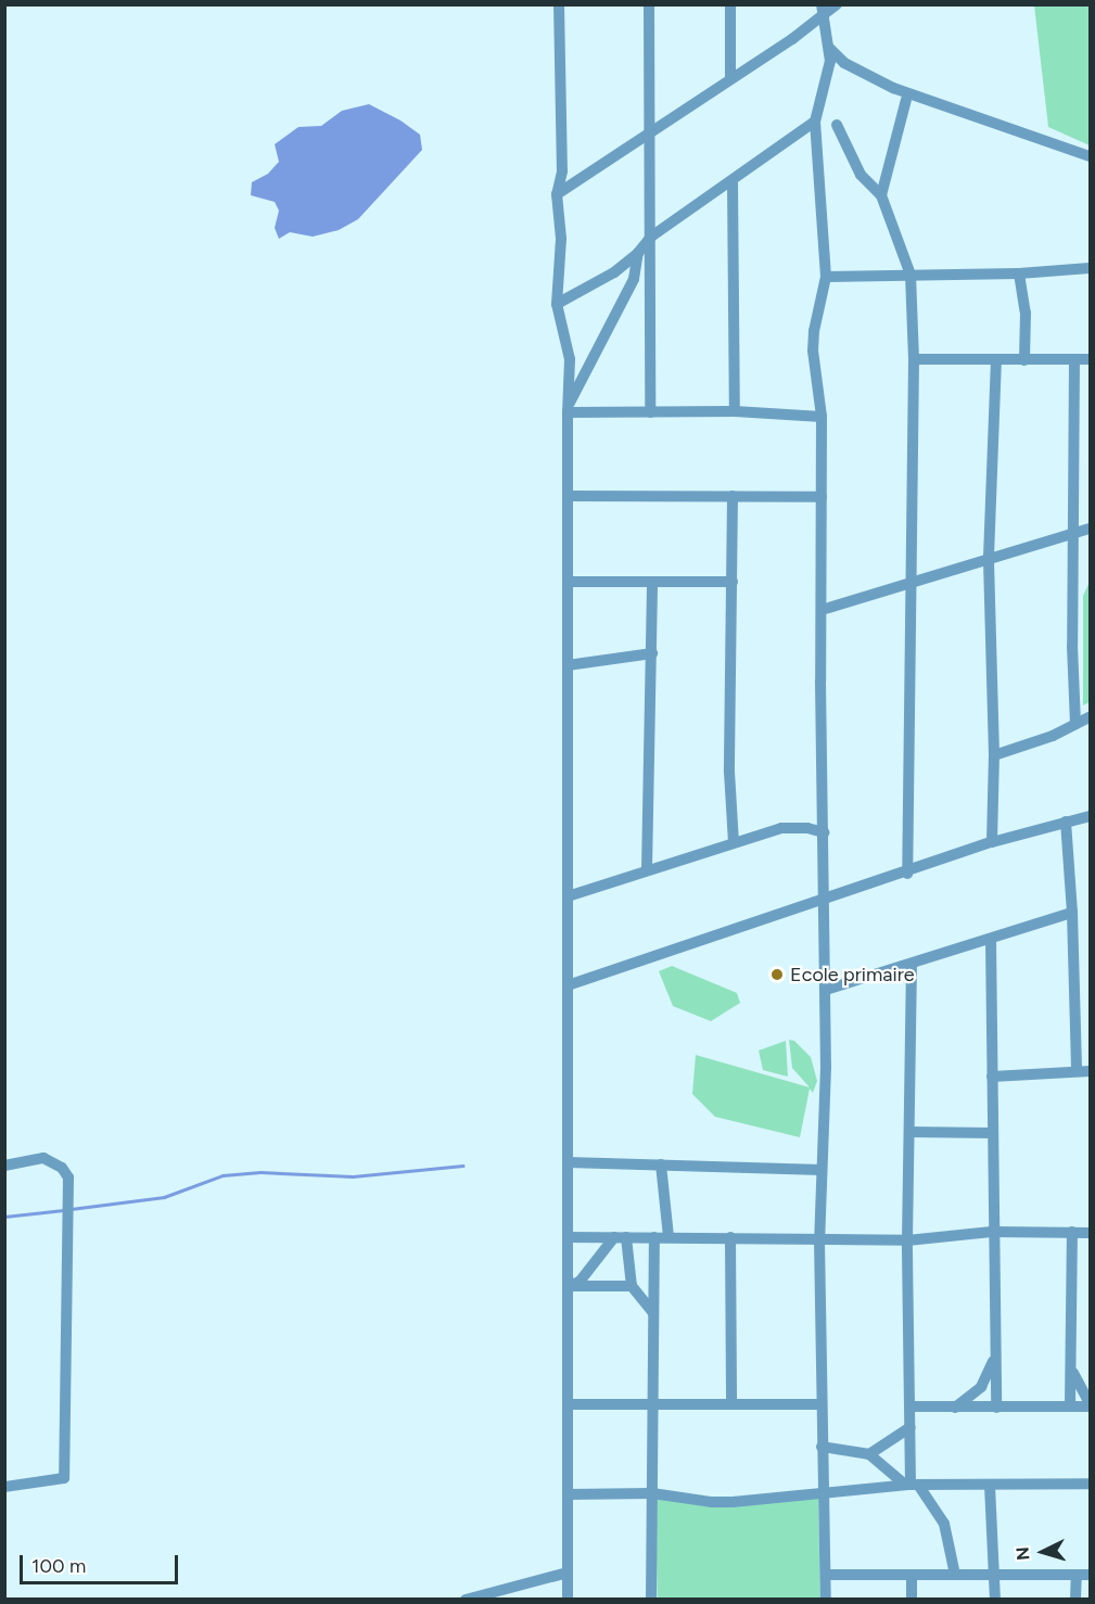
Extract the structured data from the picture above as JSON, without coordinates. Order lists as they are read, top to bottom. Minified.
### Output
{"places":["Ecole primaire"],"scale_bar":"100 m","north":"left"}
